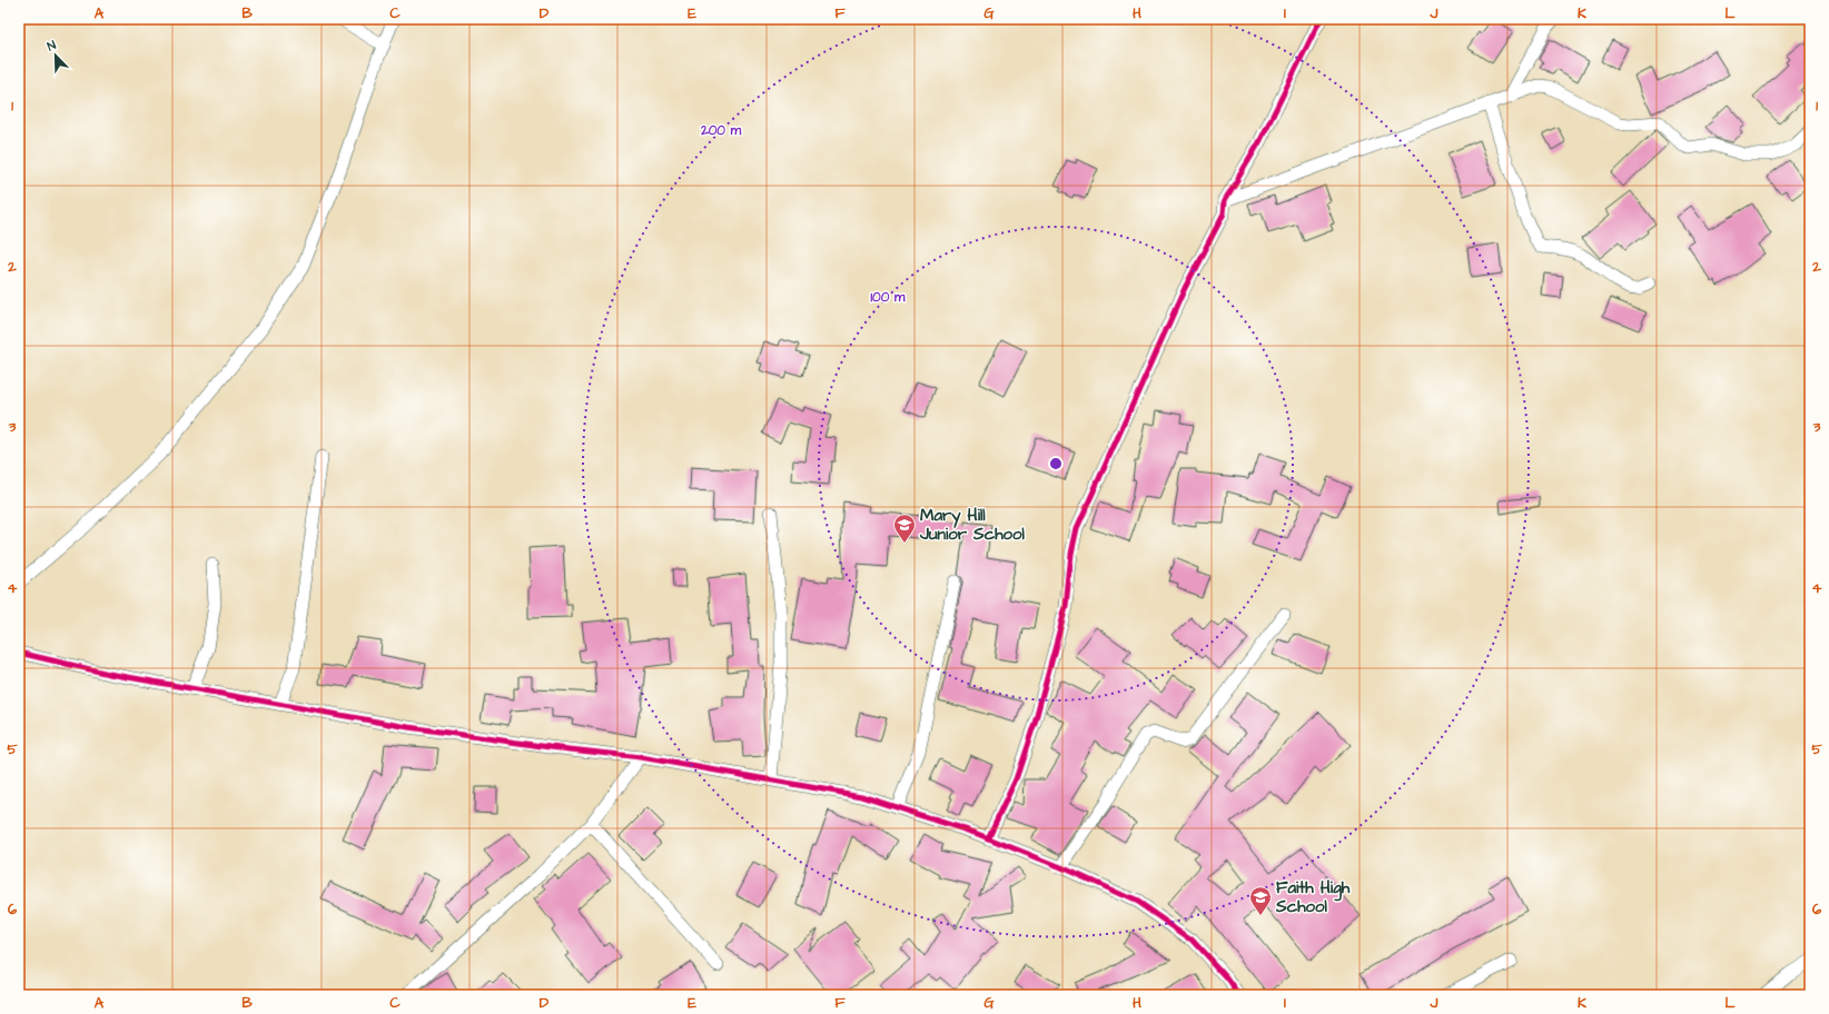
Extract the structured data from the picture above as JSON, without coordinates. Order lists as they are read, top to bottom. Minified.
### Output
{"places":{"school or university":["Mary Hill Junior School","Faith High School"]},"north":"top left","grid":{"columns":["A","B","C","D","E","F","G","H","I","J","K","L"],"rows":["1","2","3","4","5","6"]},"rings":["200 m","100 m"]}
